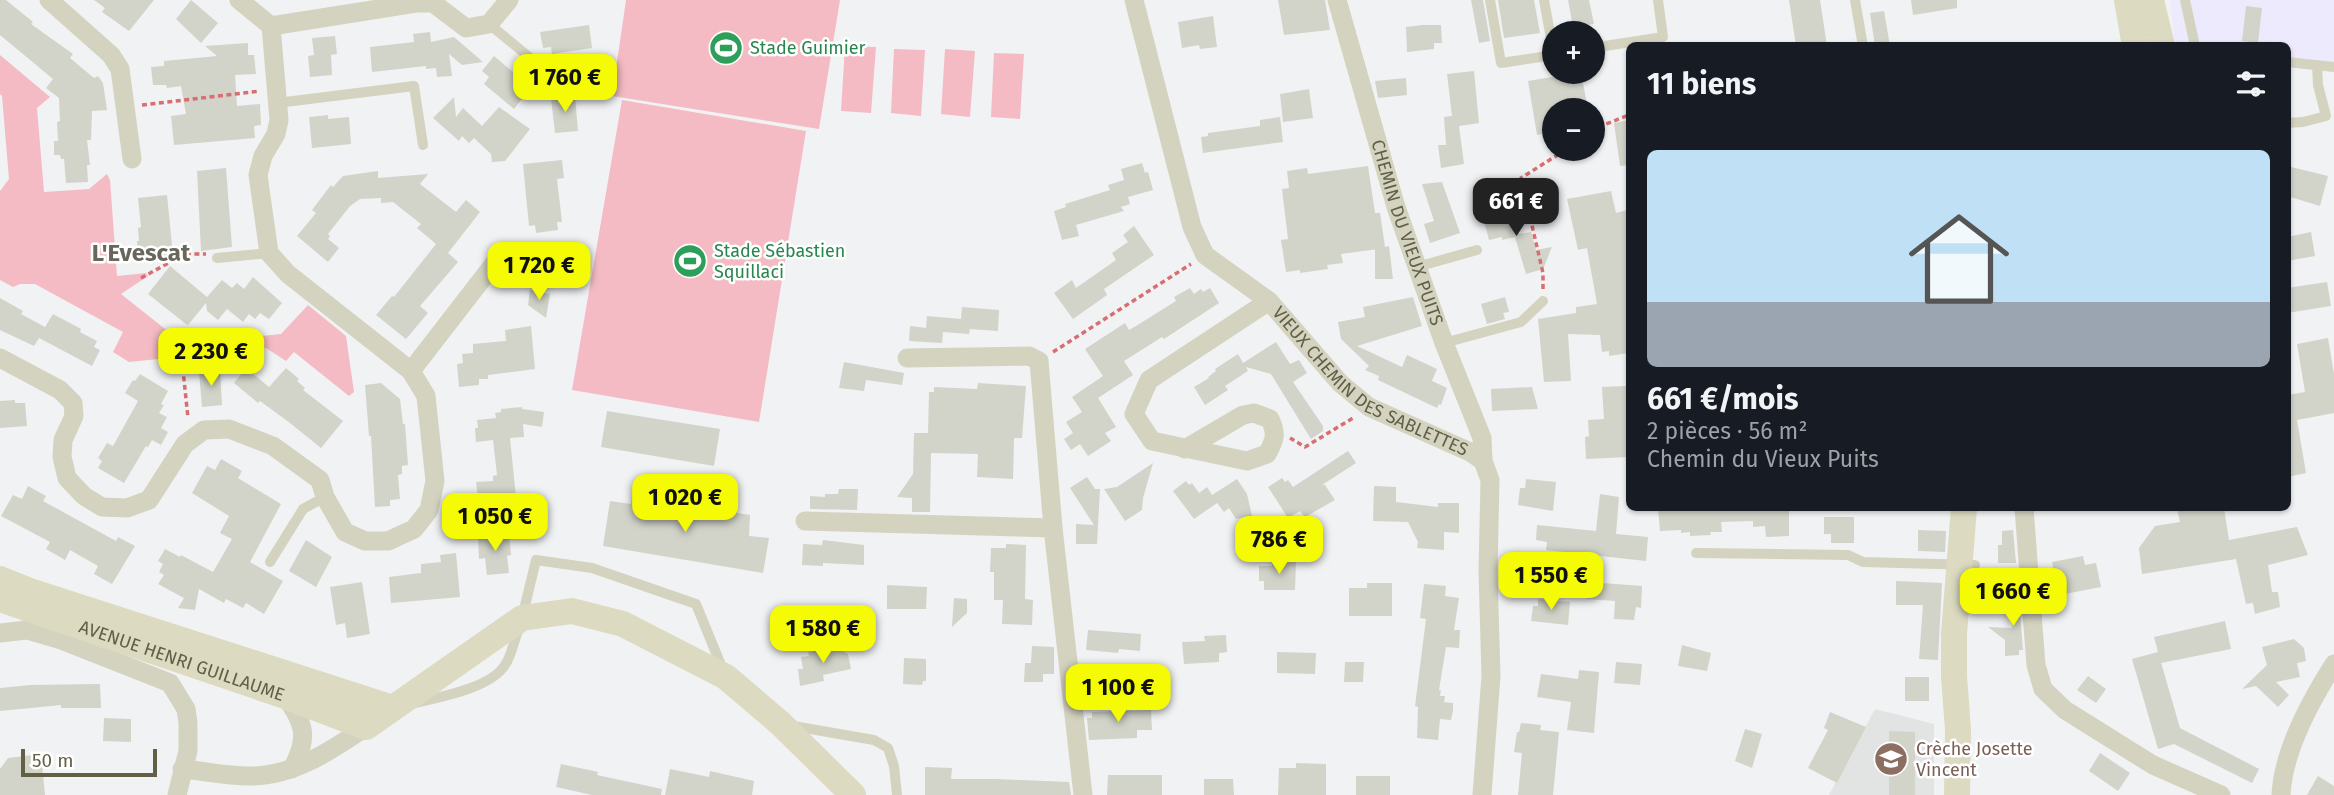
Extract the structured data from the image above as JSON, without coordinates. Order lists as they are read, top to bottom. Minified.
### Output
{"streets":{"street":["CHEMIN DU VIEUX PUITS","VIEUX CHEMIN DES SABLETTES","AVENUE HENRI GUILLAUME"]},"crossings":[["CHEMIN DU VIEUX PUITS","VIEUX CHEMIN DES SABLETTES"]],"districts":["L'Evescat"],"places":{"sports":["Stade Guimier","Stade Sébastien Squillaci"],"school or university":["Crèche Josette Vincent"]},"scale_bar":"50 m","page":{"map_buttons":["+","−"],"heading":"11 biens","price":["1 760 €","661 €","1 720 €","2 230 €","1 020 €","1 050 €","786 €","1 550 €","1 660 €","1 580 €","1 100 €"],"list":[{"name":"661 €/mois","note":"2 pièces · 56 m² · Chemin du Vieux Puits"}],"scale":"50 m"}}
